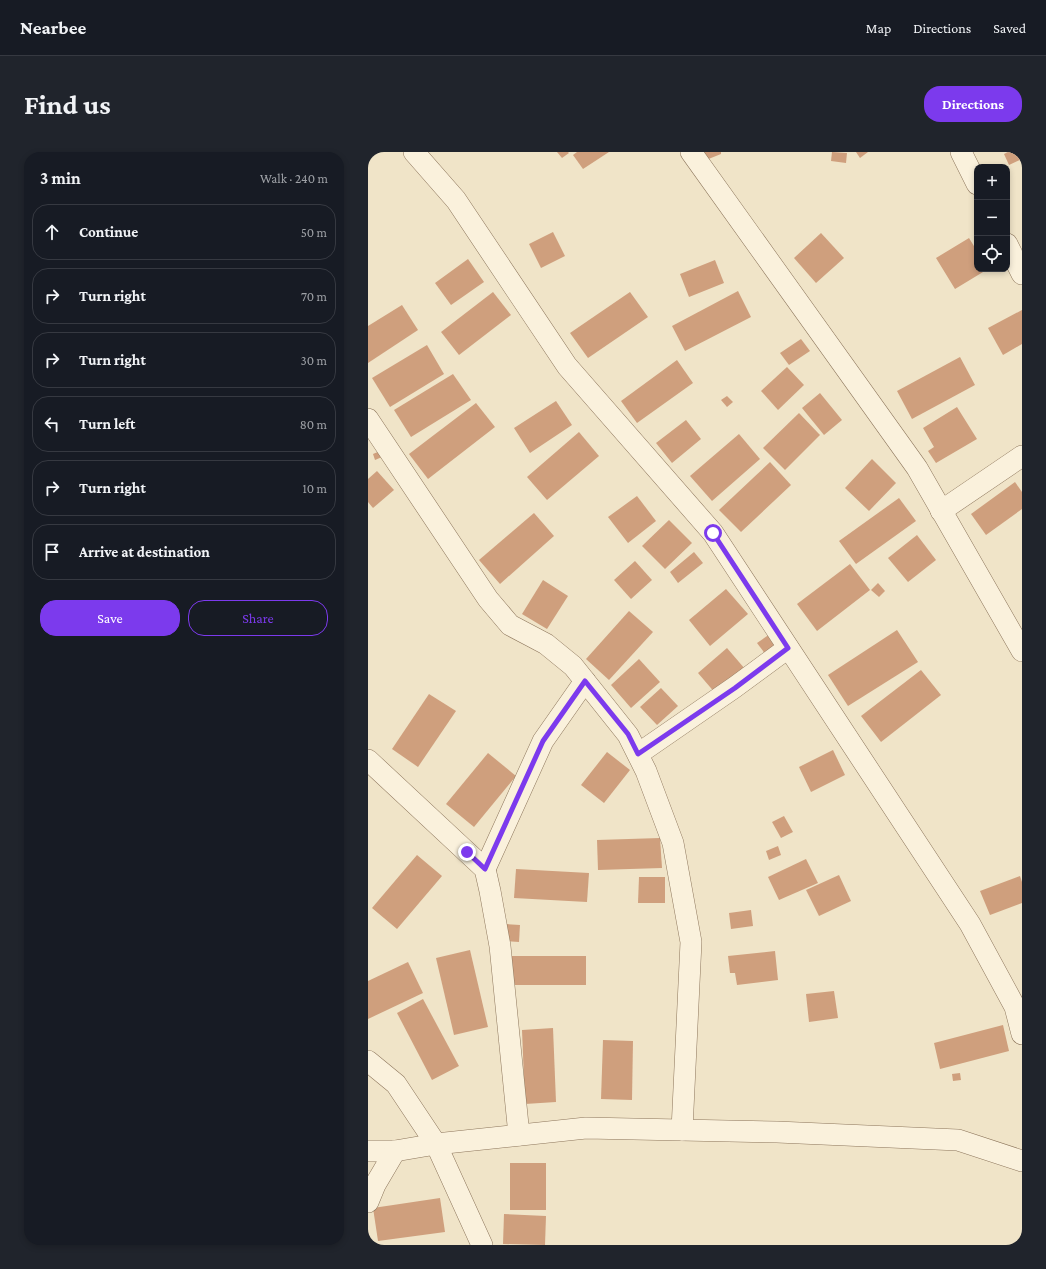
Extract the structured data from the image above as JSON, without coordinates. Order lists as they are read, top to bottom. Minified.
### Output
{"page":{"header":"Nearbee","nav":["Map","Directions","Saved"],"buttons":["Directions",["Save","Share"]],"title":"Find us","heading":["3 min","Walk · 240 m"],"map_buttons":["+","−"],"list":[["Continue","50 m"],["Turn right","70 m"],["Turn right","30 m"],["Turn left","80 m"],["Turn right","10 m"],"Arrive at destination"]}}
